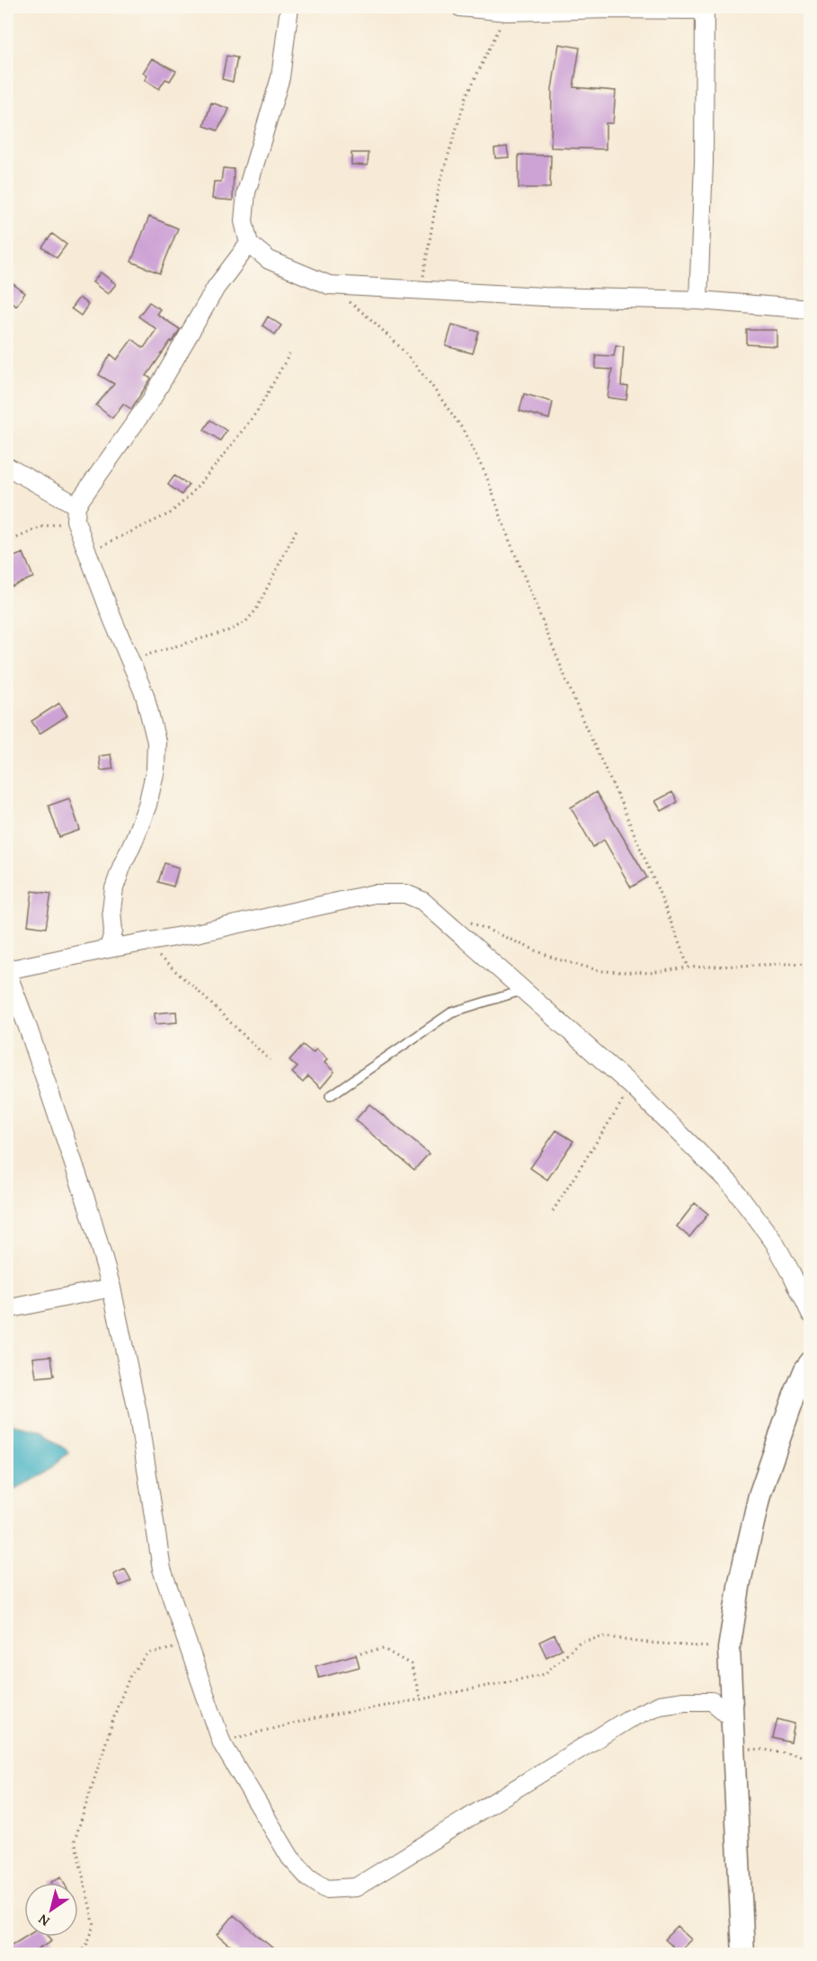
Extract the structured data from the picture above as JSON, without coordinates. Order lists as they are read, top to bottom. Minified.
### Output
{"north":"bottom left"}
